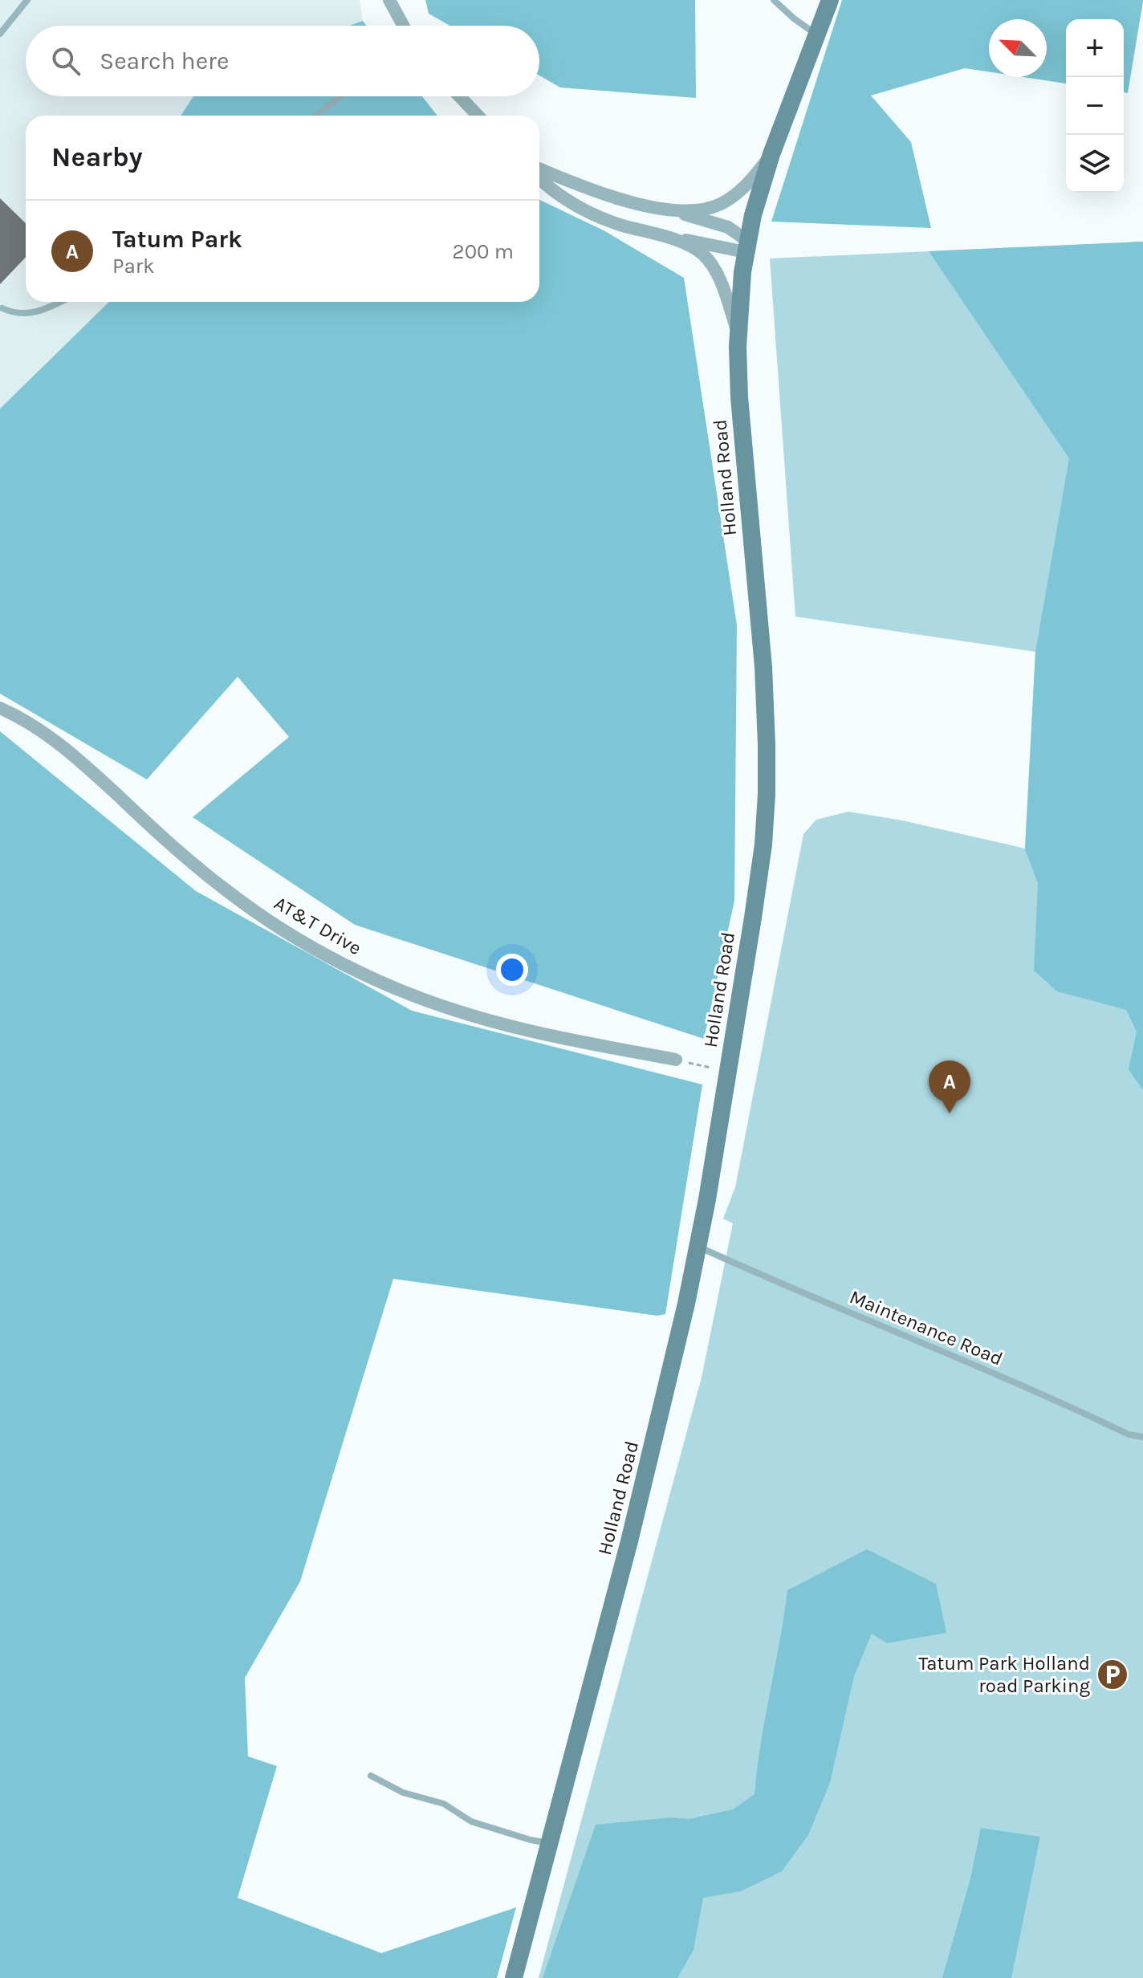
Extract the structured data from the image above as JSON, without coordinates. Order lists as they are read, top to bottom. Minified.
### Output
{"streets":{"street":["Holland Road","AT&T Drive"],"lane":["Maintenance Road"]},"crossings":[["Holland Road","Maintenance Road"]],"places":{"parking":["Tatum Park Holland road Parking"]},"north":"top left","page":{"map_buttons":["+","−"],"search":"Search here","heading":"Nearby","list":[{"mark":"A","name":"Tatum Park","note":"Park","value":"200 m"}],"pins":"A"}}
